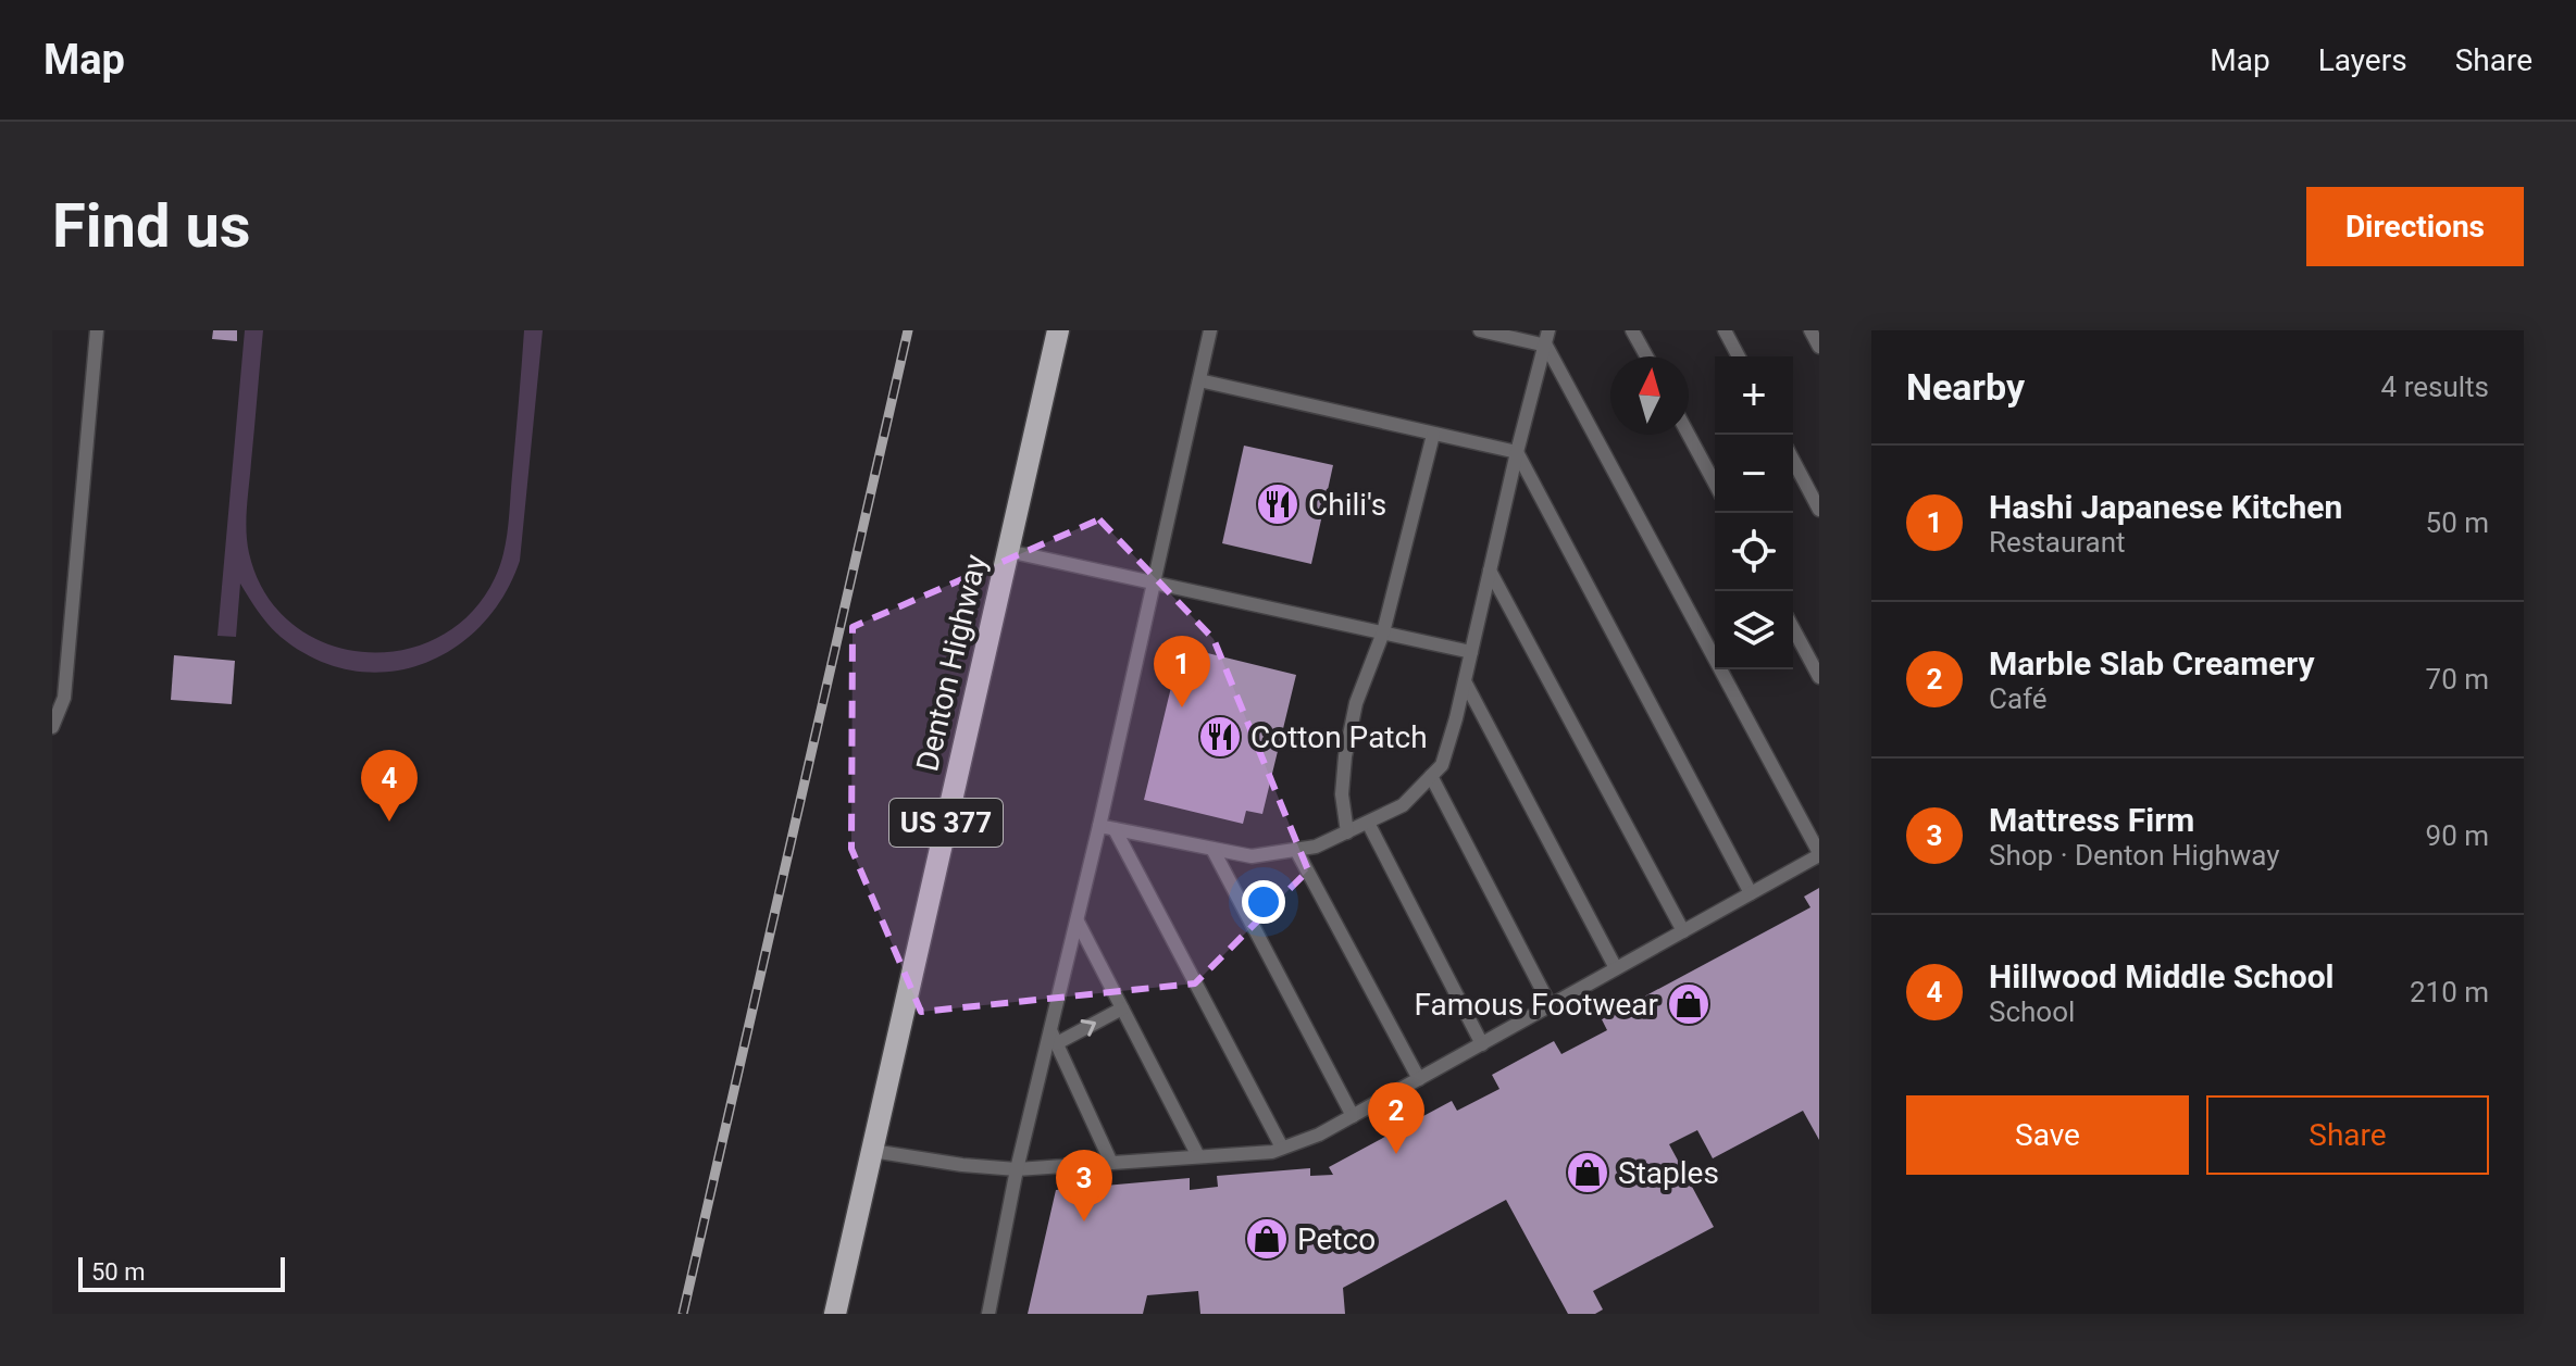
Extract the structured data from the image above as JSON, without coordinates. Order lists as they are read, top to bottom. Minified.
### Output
{"streets":{"main road":["Denton Highway","US 377"]},"places":{"restaurant":["Chili's","Cotton Patch"],"shop":["Famous Footwear","Staples","Petco"]},"scale_bar":"50 m","north":"top","page":{"header":"Map","nav":["Map","Layers","Share"],"buttons":["Directions",["Save","Share"]],"title":"Find us","heading":["Nearby","4 results"],"map_buttons":["+","−"],"list":[{"mark":"1","name":"Hashi Japanese Kitchen","note":"Restaurant","value":"50 m"},{"mark":"2","name":"Marble Slab Creamery","note":"Café","value":"70 m"},{"mark":"3","name":"Mattress Firm","note":"Shop · Denton Highway","value":"90 m"},{"mark":"4","name":"Hillwood Middle School","note":"School","value":"210 m"}],"pins":["1","4","2","3"],"scale":"50 m"}}
